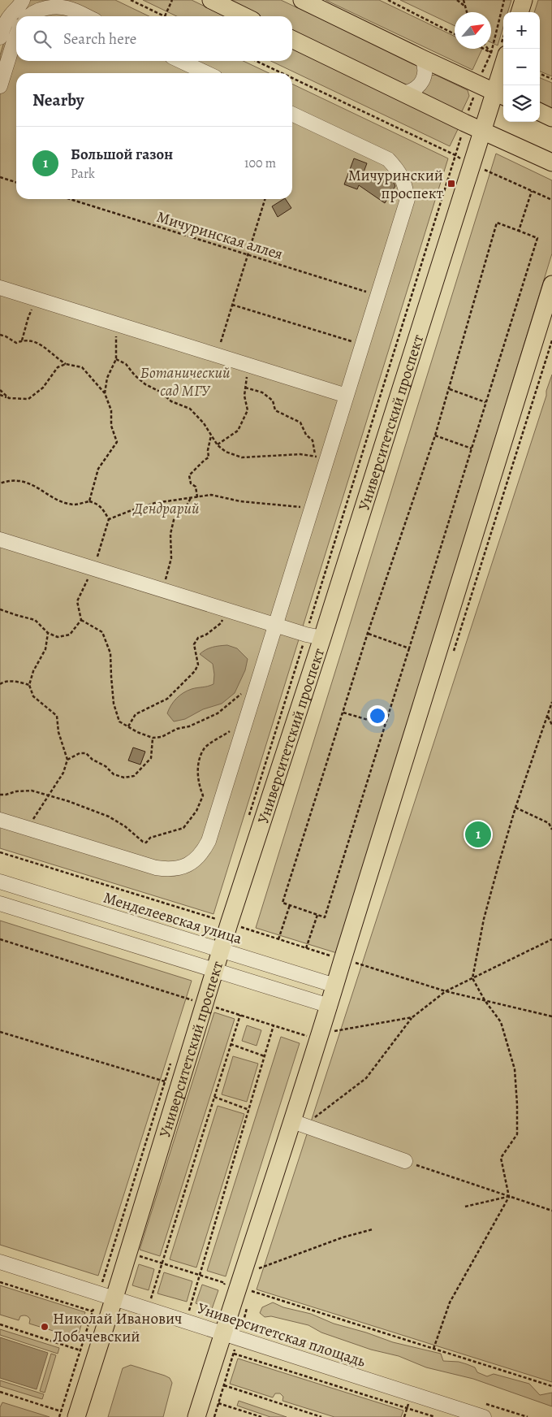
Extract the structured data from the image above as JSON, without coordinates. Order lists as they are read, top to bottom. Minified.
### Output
{"streets":{"main road":["Университетский проспект"],"street":["Менделеевская улица","Университетская площадь"],"path":["Мичуринская аллея"]},"crossings":[["Университетский проспект","Менделеевская улица"],["Университетский проспект","Университетская площадь"]],"parks":["Ботанический сад МГУ","Дендрарий"],"places":{"transit":["Мичуринский проспект"],"other":["Николай Иванович Лобачевский"]},"north":"top right","page":{"map_buttons":["+","−"],"search":"Search here","heading":"Nearby","list":[{"mark":"1","name":"Большой газон","note":"Park","value":"100 m"}],"pins":"1"}}
